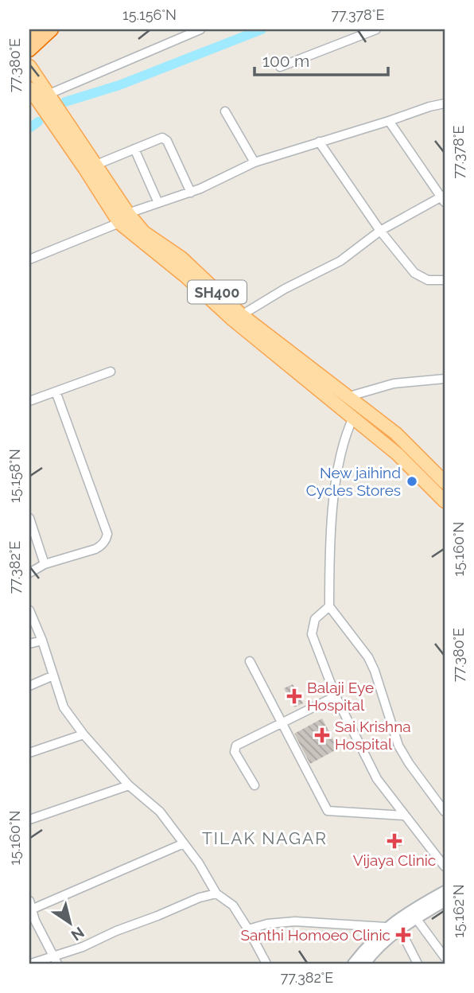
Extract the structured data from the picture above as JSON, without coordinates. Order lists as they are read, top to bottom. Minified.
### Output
{"streets":{"main road":["SH400"]},"districts":["TILAK NAGAR"],"places":{"other":["New jaihind Cycles Stores"],"health":["Balaji Eye Hospital","Sai Krishna Hospital","Vijaya Clinic","Santhi Homoeo Clinic"]},"scale_bar":"100 m","north":"bottom right","coordinates":["15.156°N","77.378°E","77.380°E","15.158°N","15.160°N","77.382°E","15.162°N"]}
